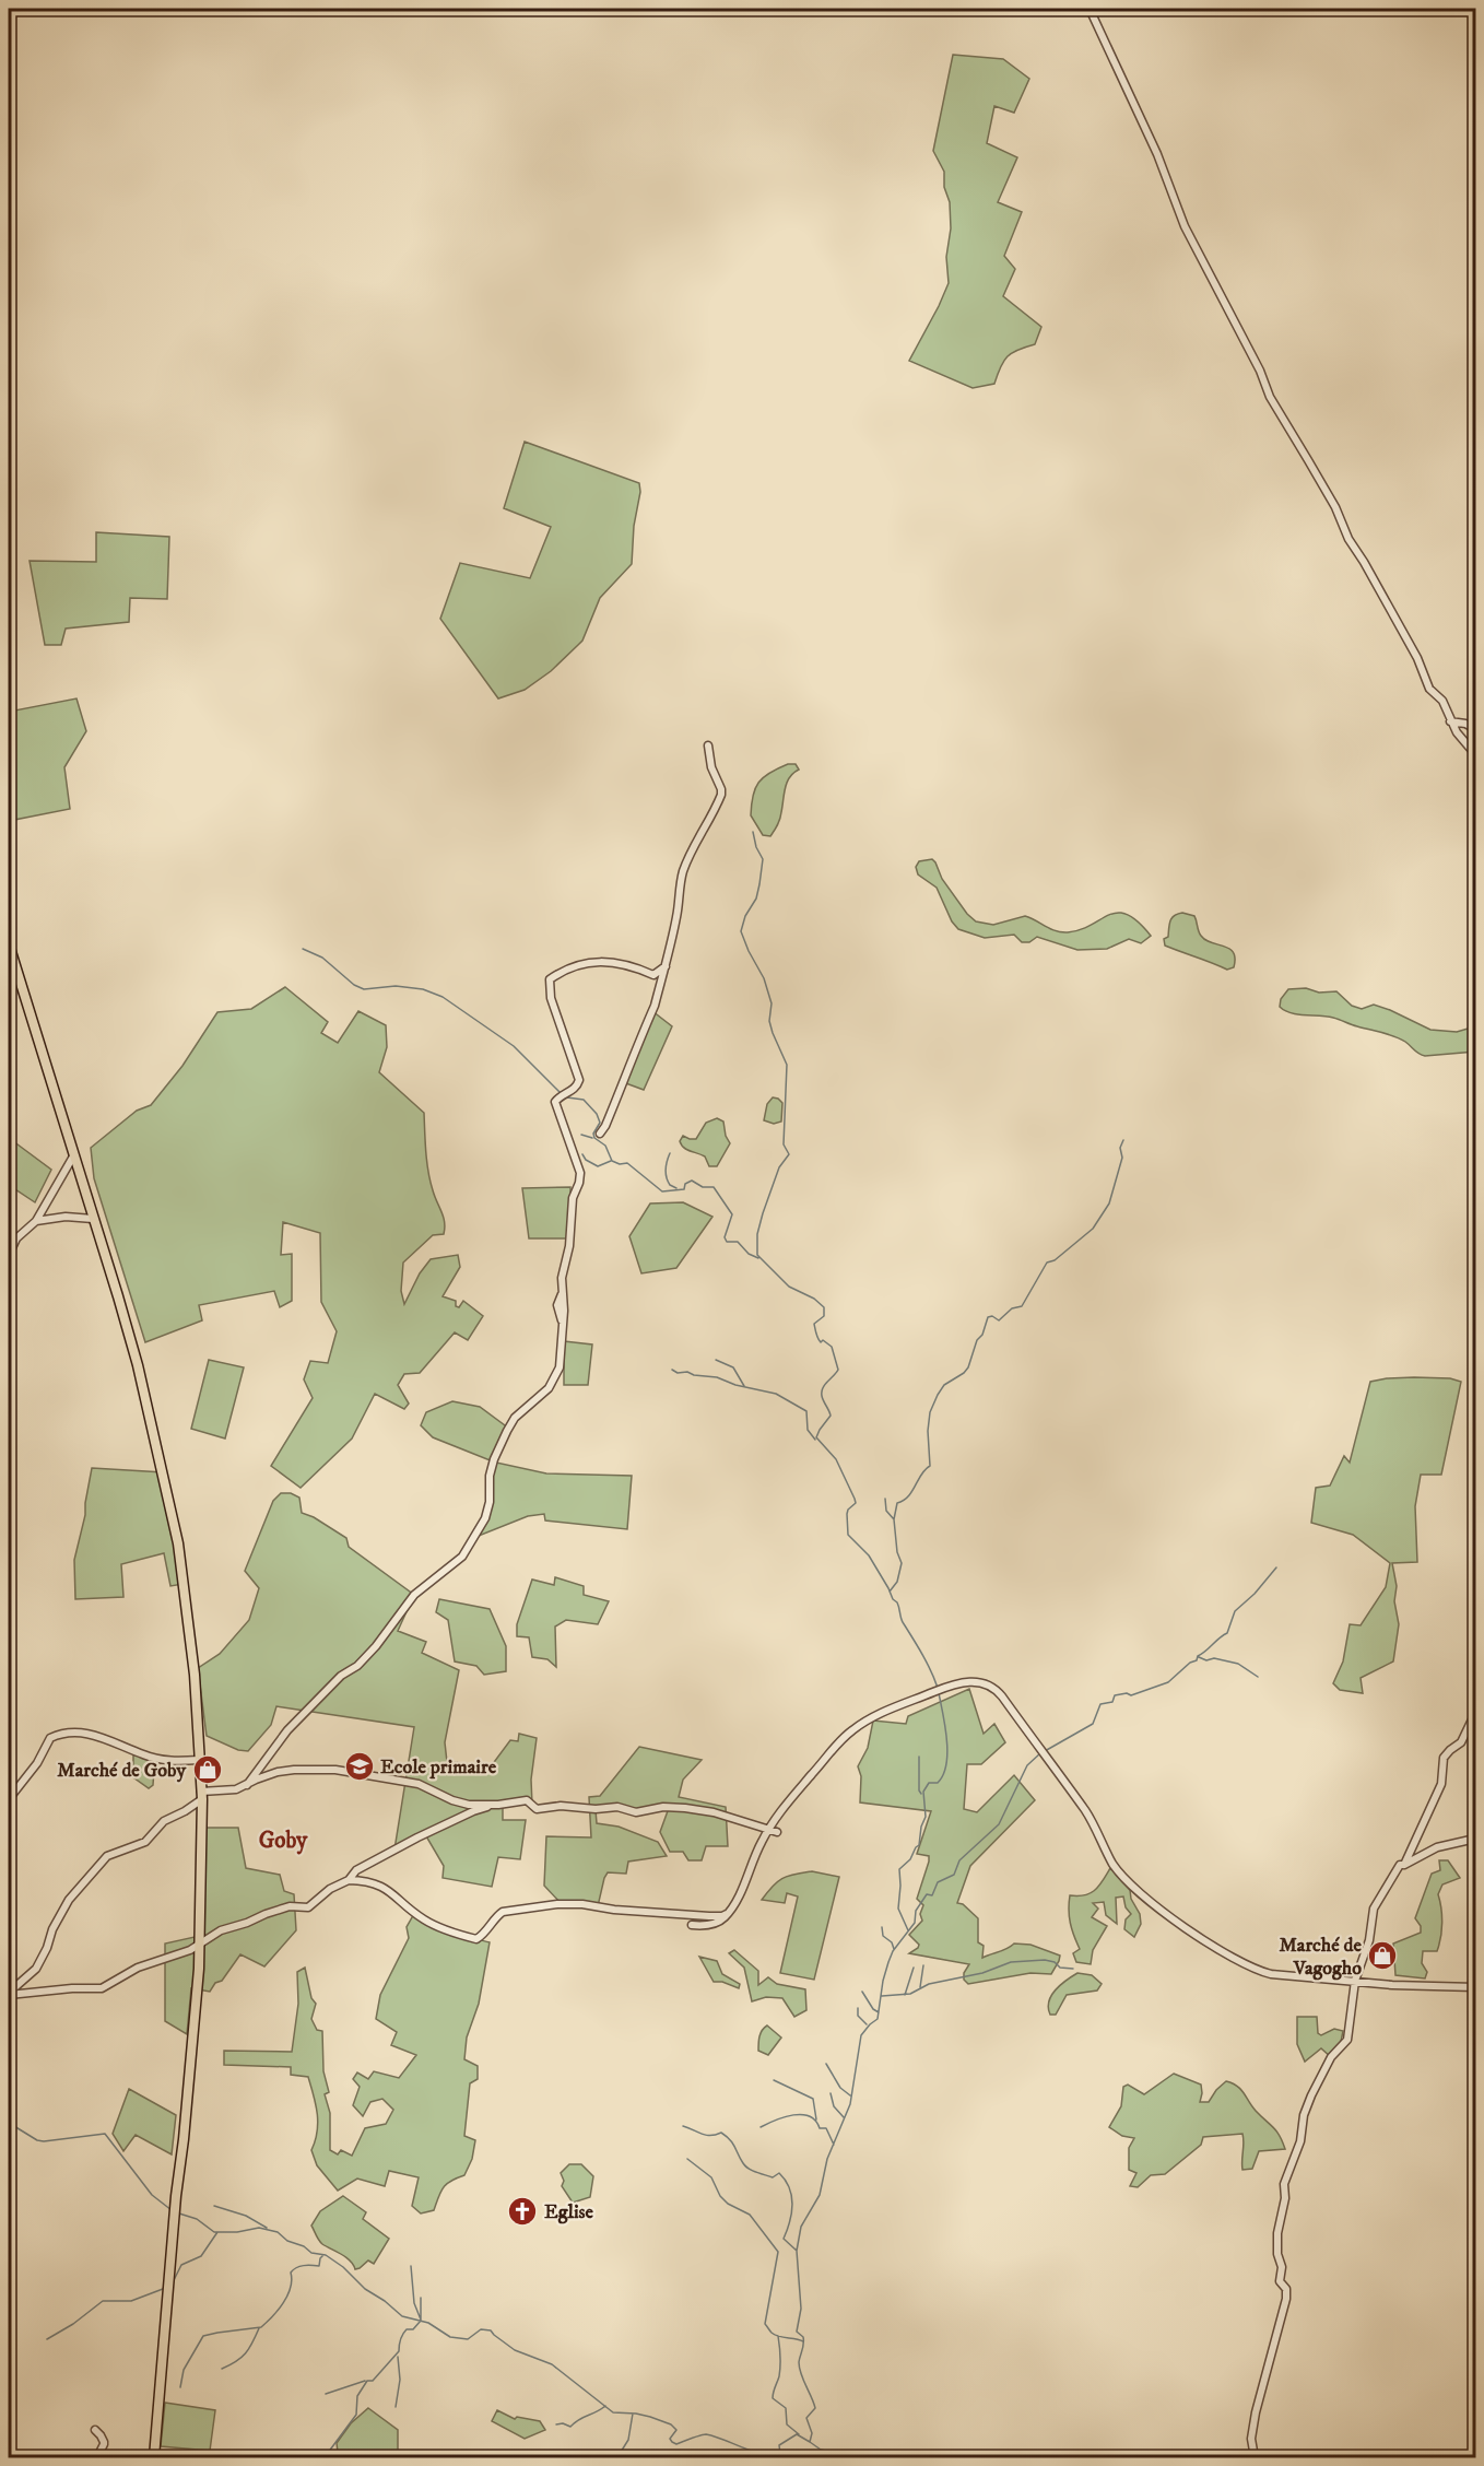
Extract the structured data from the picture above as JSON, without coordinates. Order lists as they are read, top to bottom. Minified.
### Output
{"districts":["Goby"],"places":{"school or university":["Ecole primaire"],"shop":["Marché de Goby","Marché de Vagogho"],"church":["Eglise"]}}
